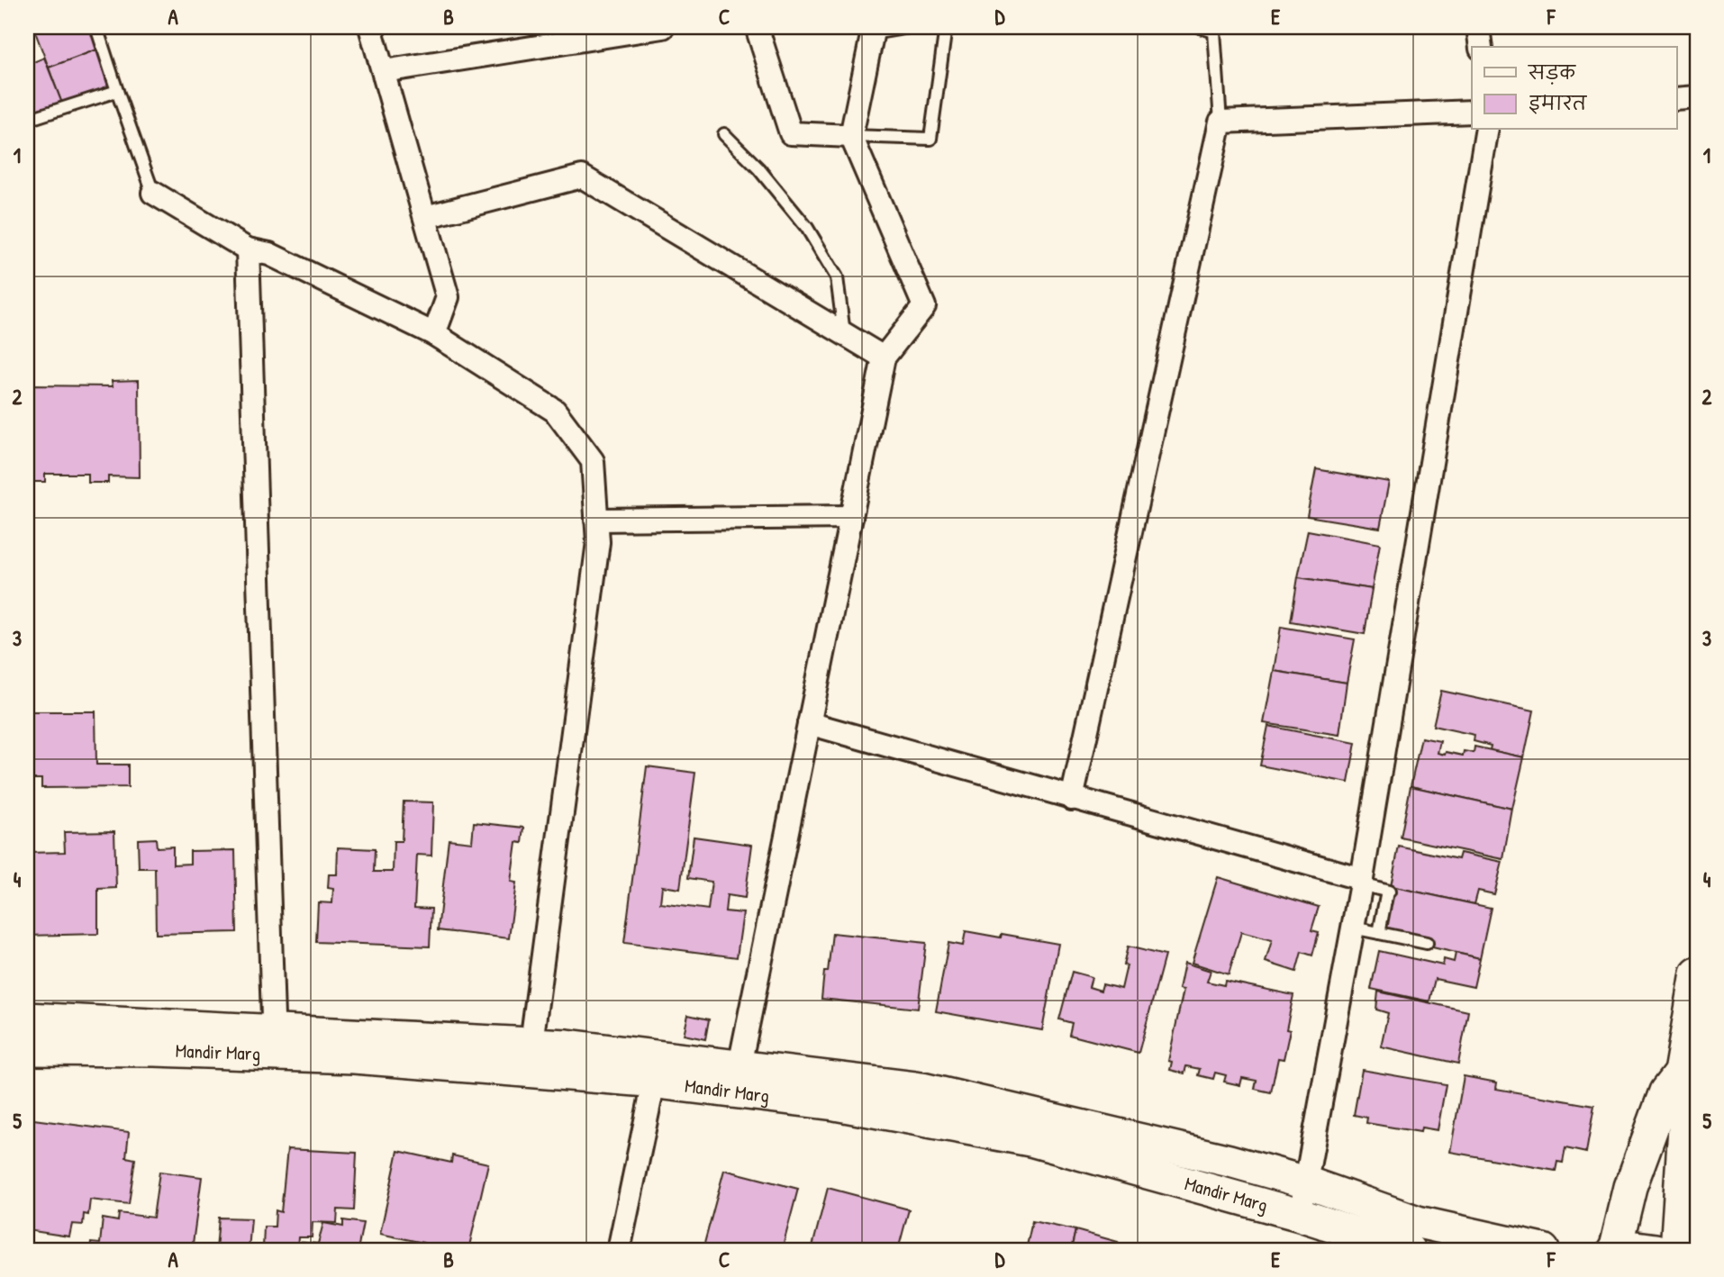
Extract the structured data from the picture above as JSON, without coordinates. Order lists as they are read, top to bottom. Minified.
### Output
{"streets":{"main road":["Mandir Marg"]},"legend":["सड़क","इमारत"],"grid":{"columns":["A","B","C","D","E","F"],"rows":["1","2","3","4","5"]}}
